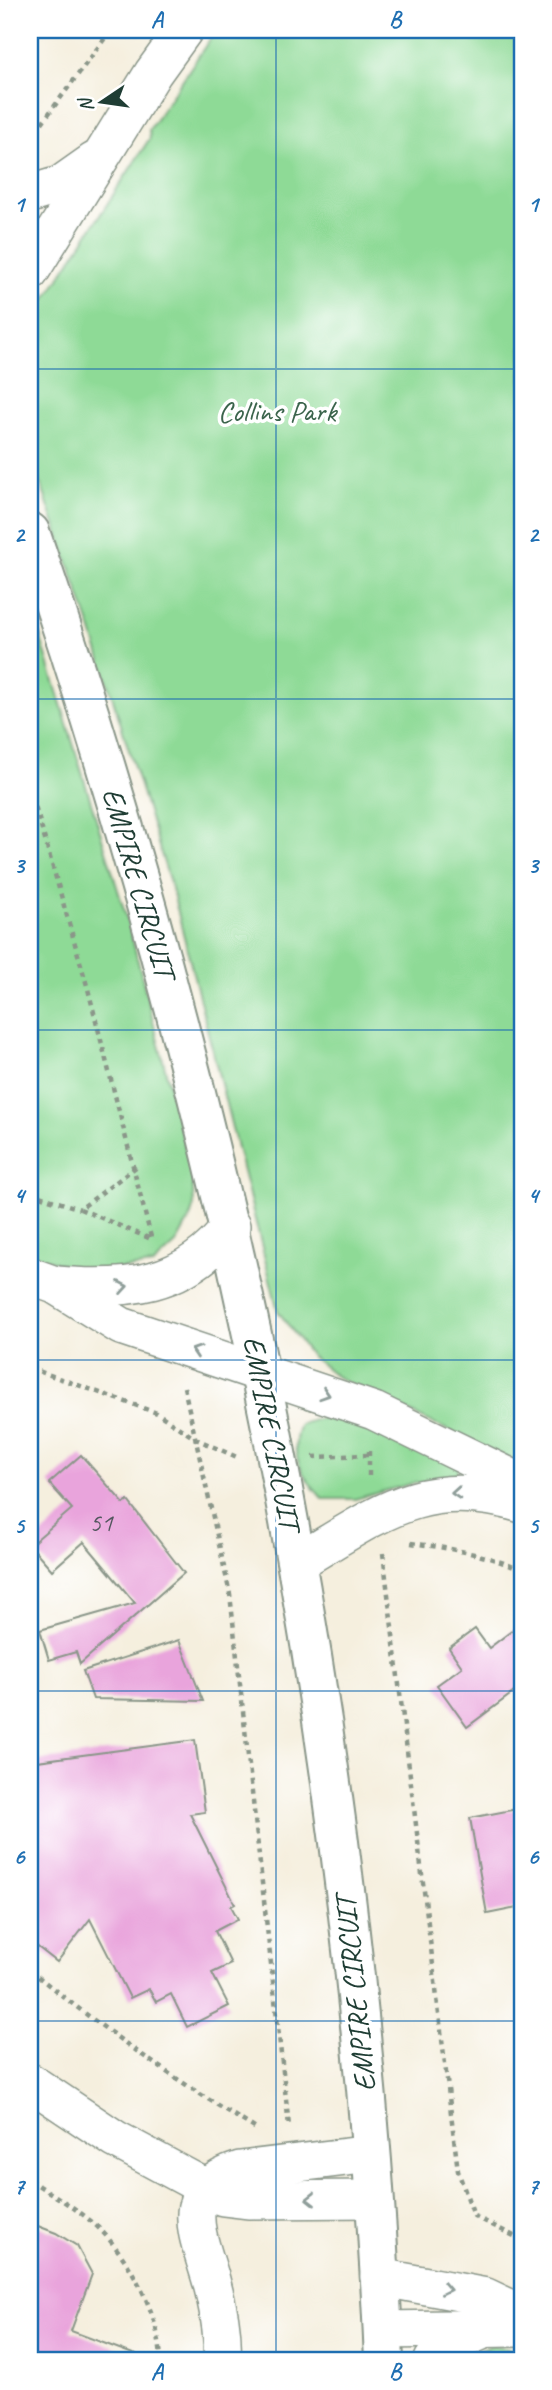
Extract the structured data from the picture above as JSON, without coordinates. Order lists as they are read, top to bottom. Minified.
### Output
{"streets":{"street":["EMPIRE CIRCUIT"]},"parks":["Collins Park"],"house_numbers":["51"],"north":"left","grid":{"columns":["A","B"],"rows":["1","2","3","4","5","6","7"]}}
